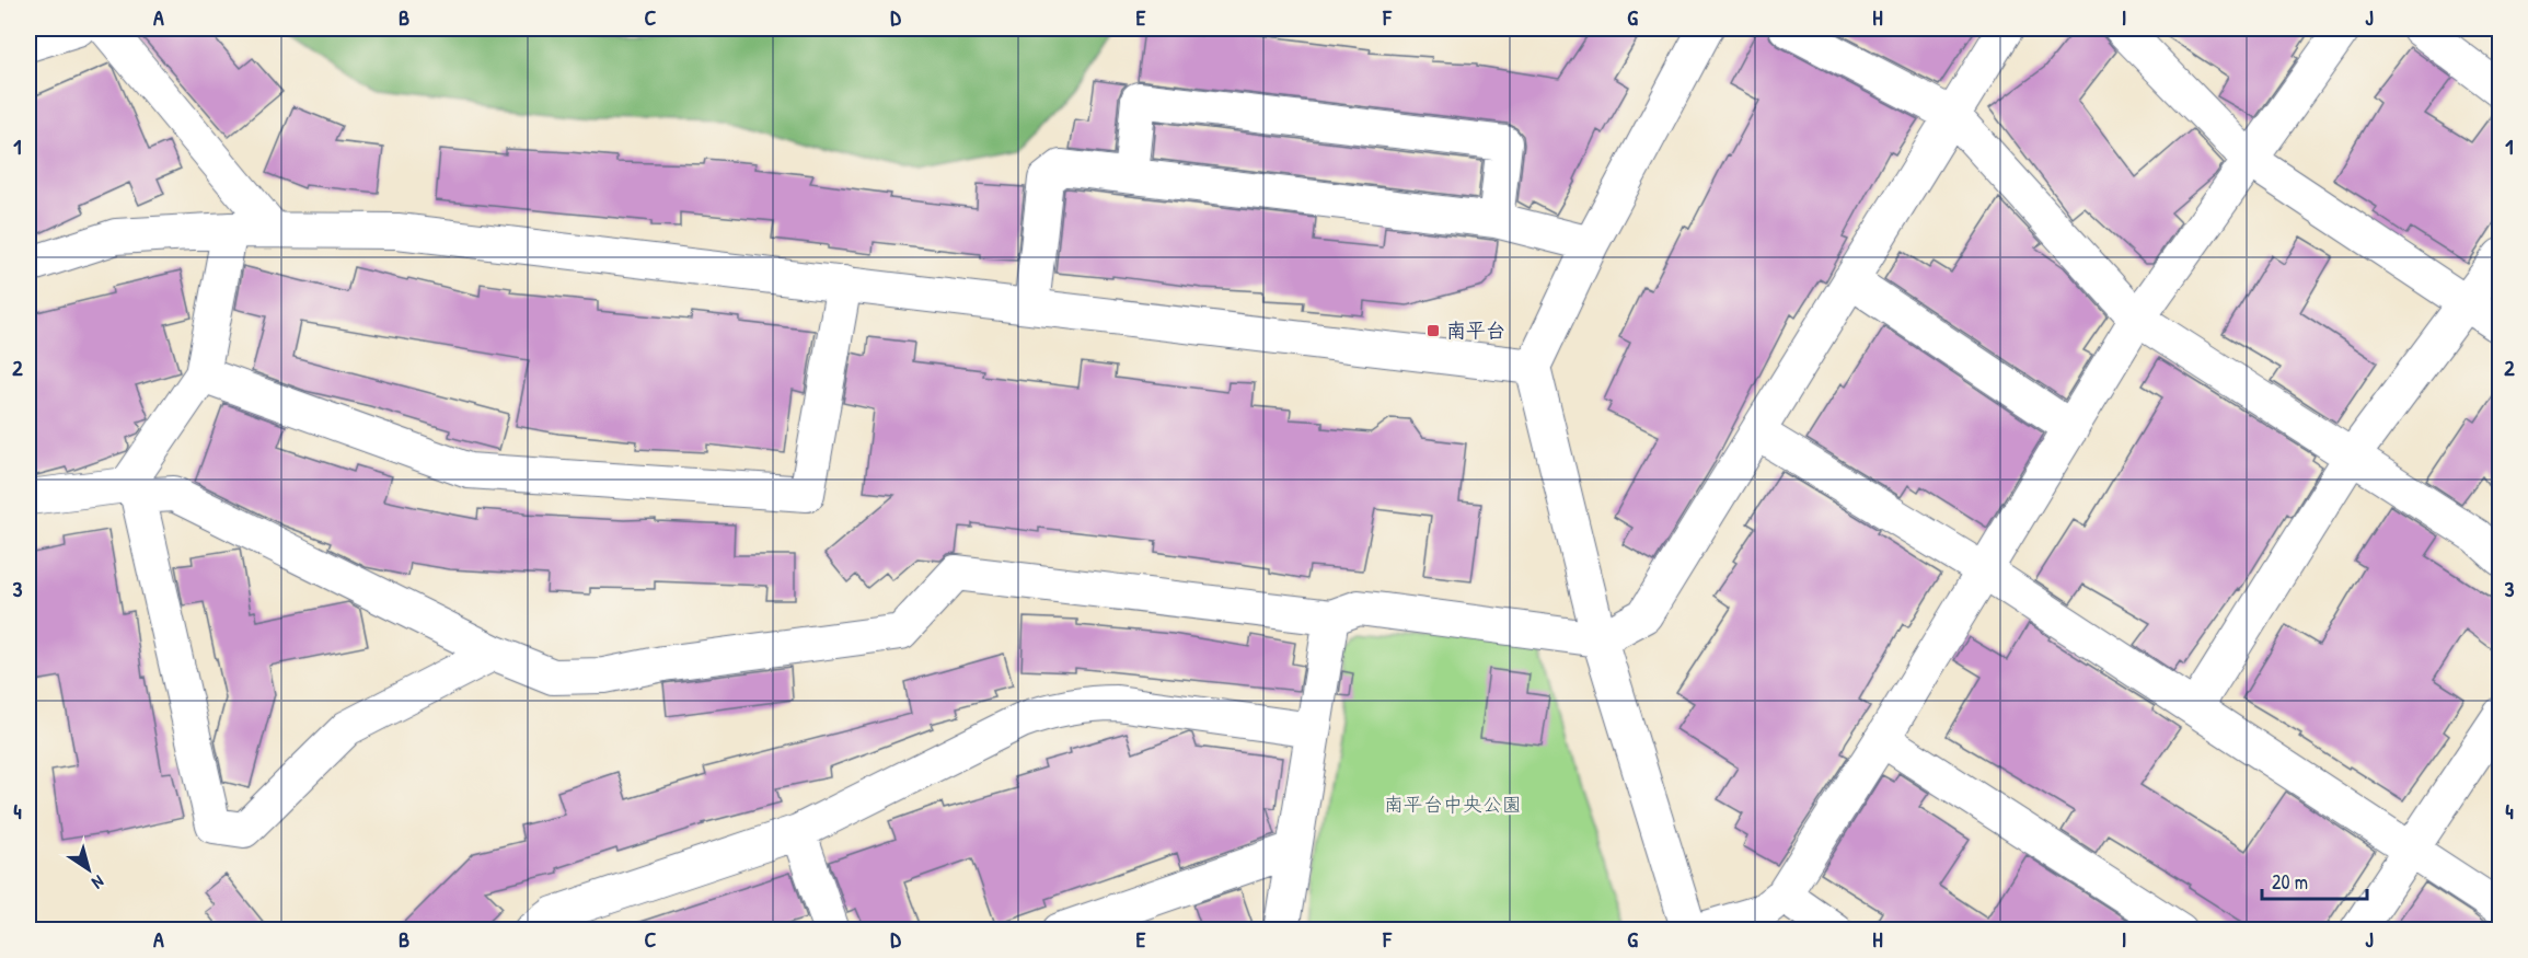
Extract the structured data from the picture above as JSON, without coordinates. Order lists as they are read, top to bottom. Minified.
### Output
{"parks":["南平台中央公園"],"places":{"transit":["南平台"]},"scale_bar":"20 m","north":"bottom right","grid":{"columns":["A","B","C","D","E","F","G","H","I","J"],"rows":["1","2","3","4"]}}
